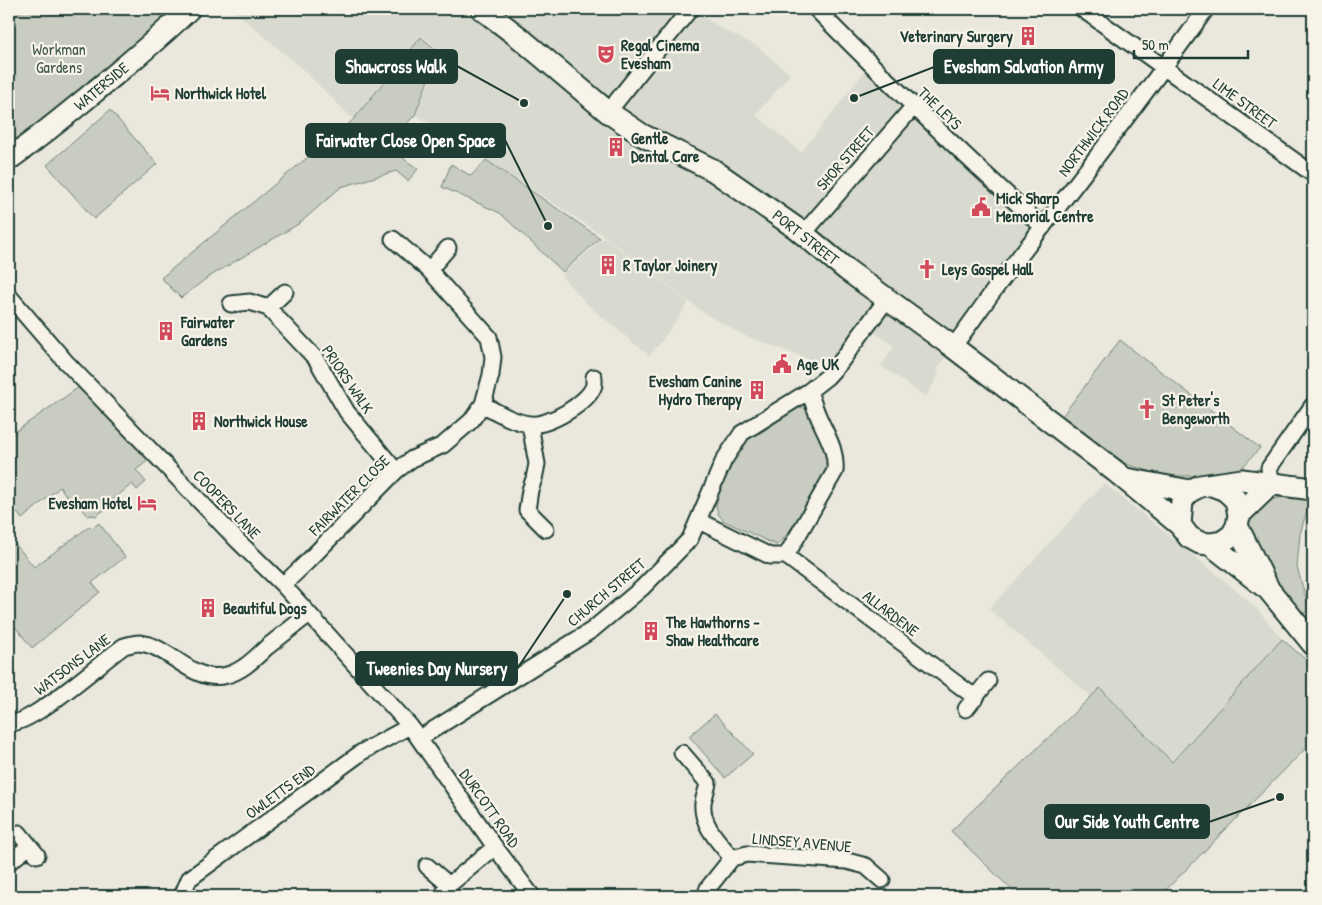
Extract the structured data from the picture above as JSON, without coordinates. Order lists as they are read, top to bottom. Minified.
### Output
{"streets":{"main road":["WATERSIDE","PORT STREET"],"street":["LIME STREET","THE LEYS","NORTHWICK ROAD","SHOR STREET","PRIORS WALK","FAIRWATER CLOSE","COOPERS LANE","CHURCH STREET","ALLARDENE","WATSONS LANE","OWLETTS END","DURCOTT ROAD","LINDSEY AVENUE"]},"crossings":[["LIME STREET","NORTHWICK ROAD"],["THE LEYS","NORTHWICK ROAD"],["THE LEYS","SHOR STREET"],["NORTHWICK ROAD","PORT STREET"],["SHOR STREET","PORT STREET"],["PORT STREET","CHURCH STREET"],["PRIORS WALK","FAIRWATER CLOSE"],["FAIRWATER CLOSE","COOPERS LANE"],["COOPERS LANE","CHURCH STREET"],["COOPERS LANE","WATSONS LANE"],["COOPERS LANE","OWLETTS END"],["COOPERS LANE","DURCOTT ROAD"],["CHURCH STREET","OWLETTS END"],["CHURCH STREET","DURCOTT ROAD"],["OWLETTS END","DURCOTT ROAD"]],"parks":["Workman Gardens"],"places":{"building":["Veterinary Surgery","Gentle Dental Care","R Taylor Joinery","Fairwater Gardens","Evesham Canine Hydro Therapy","Northwick House","Beautiful Dogs","The Hawthorns - Shaw Healthcare"],"theatre":["Regal Cinema Evesham"],"hotel":["Northwick Hotel","Evesham Hotel"],"other":["Evesham Salvation Army","Shawcross Walk","Fairwater Close Open Space","Tweenies Day Nursery","Our Side Youth Centre"],"public building":["Mick Sharp Memorial Centre","Age UK"],"church":["Leys Gospel Hall","St Peter's Bengeworth"]},"scale_bar":"50 m"}
